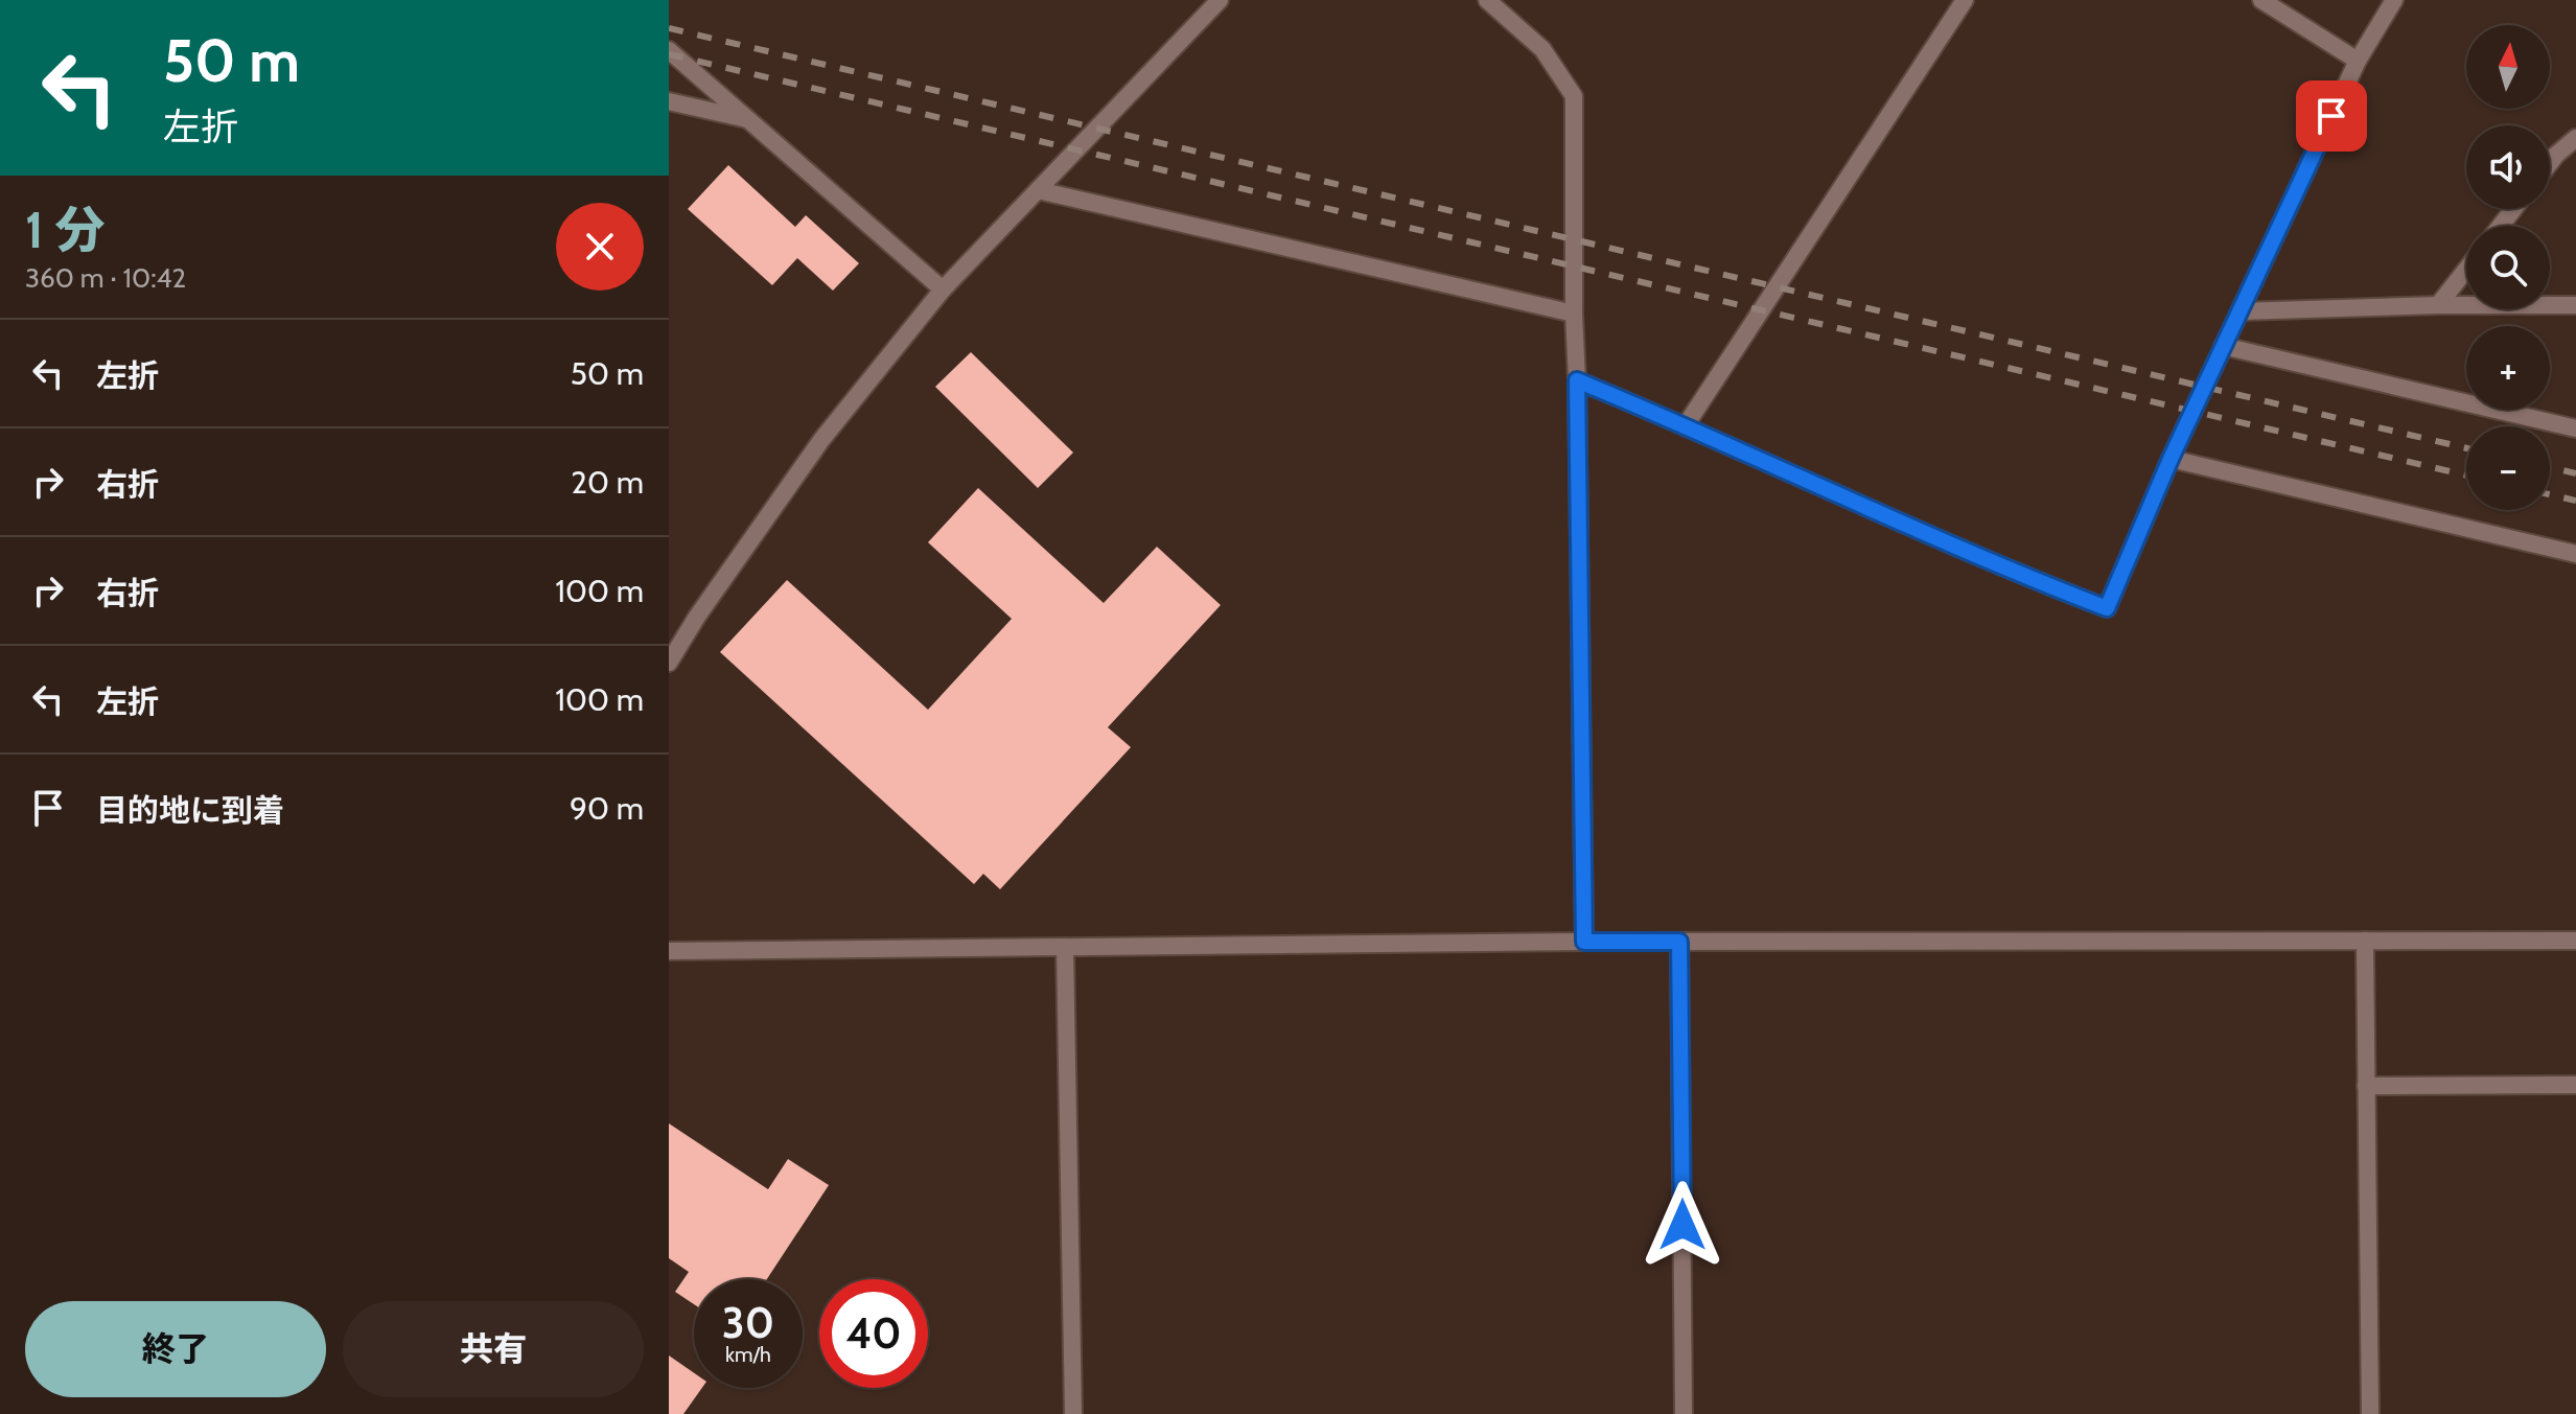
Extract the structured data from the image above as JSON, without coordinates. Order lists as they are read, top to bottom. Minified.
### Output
{"north":"top","page":{"turn":["50 m","左折"],"map_buttons":["+","−"],"heading":["1 分","360 m · 10:42"],"list":[{"name":"左折","value":"50 m"},{"name":"右折","value":"20 m"},{"name":"右折","value":"100 m"},{"name":"左折","value":"100 m"},{"name":"目的地に到着","value":"90 m"}],"speed":"30 km/h","limit":"40","buttons":["終了","共有"]}}
